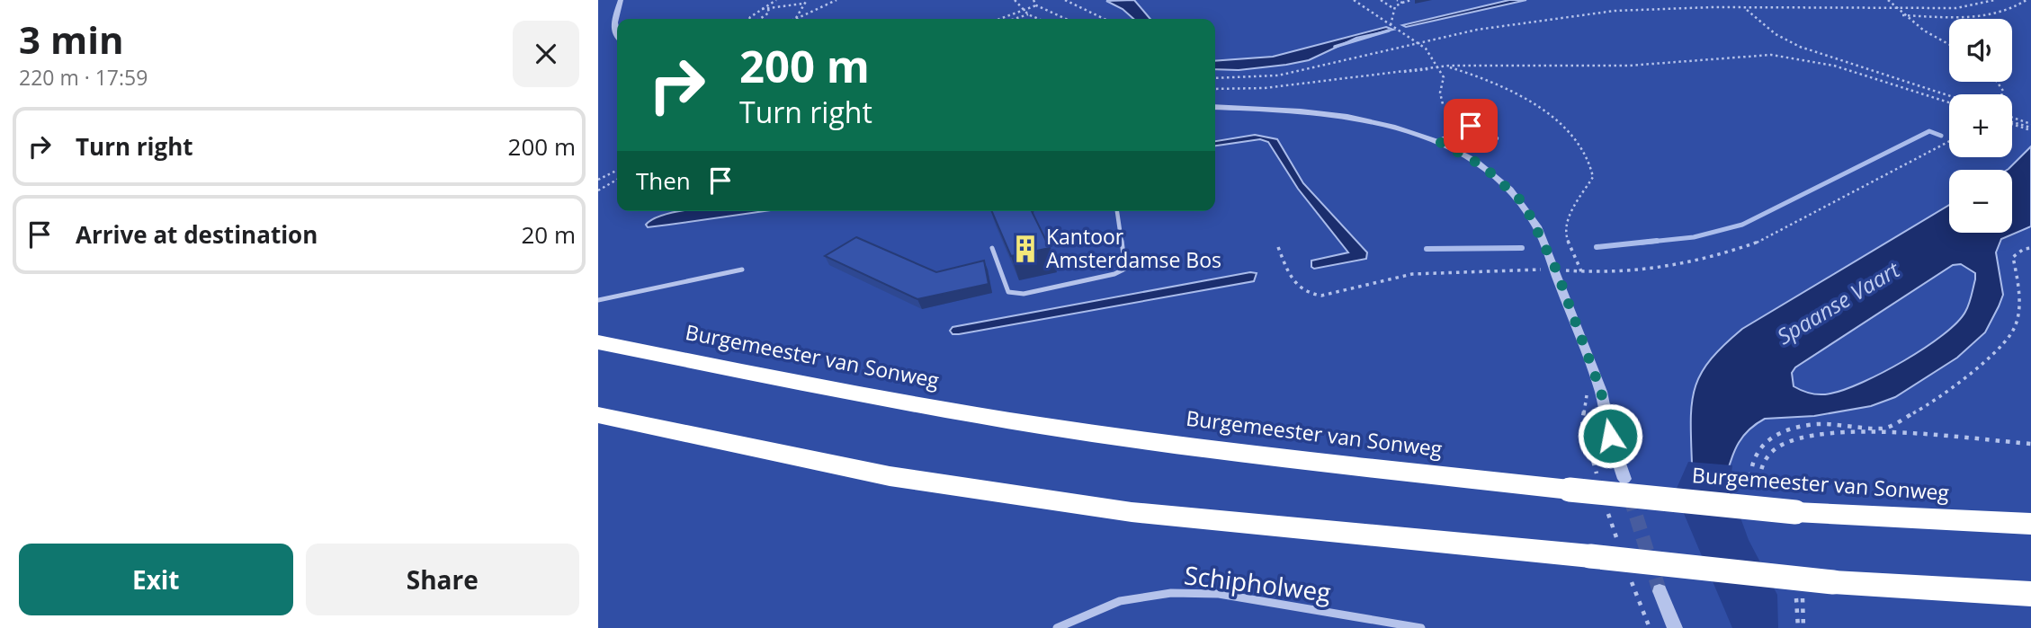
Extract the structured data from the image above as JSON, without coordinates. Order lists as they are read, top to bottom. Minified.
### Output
{"streets":{"highway":["Burgemeester van Sonweg"],"street":["Schipholweg"]},"water":["Spaanse Vaart"],"places":{"building":["Kantoor Amsterdamse Bos"]},"page":{"heading":["3 min","220 m · 17:59"],"map_buttons":["+","−"],"turn":["200 m","Turn right"],"list":[{"name":"Turn right","value":"200 m"},{"name":"Arrive at destination","value":"20 m"}],"then":"Then","buttons":["Exit","Share"]}}
